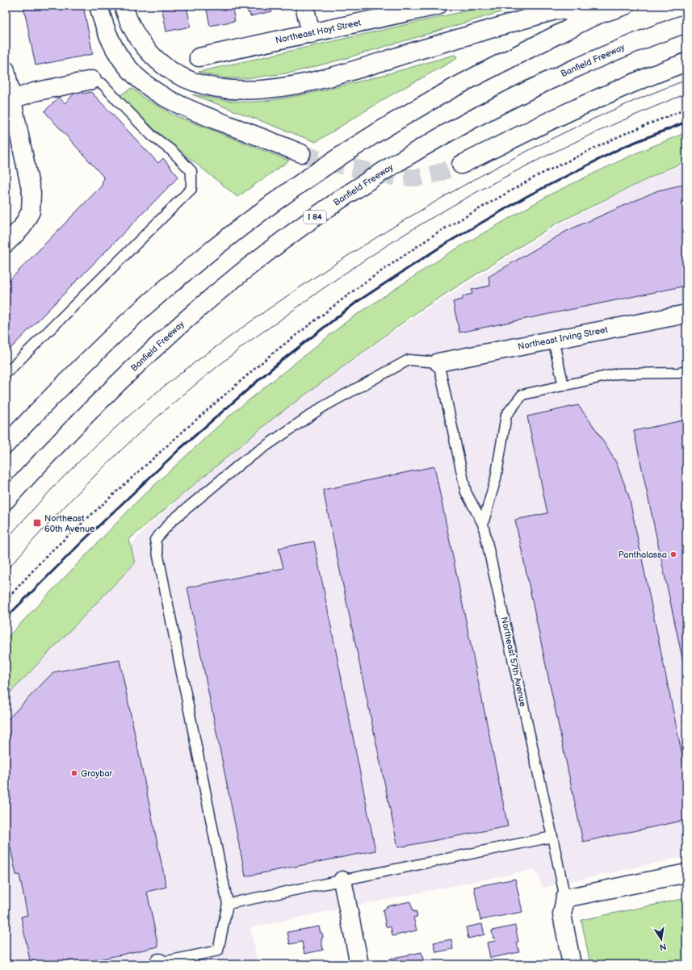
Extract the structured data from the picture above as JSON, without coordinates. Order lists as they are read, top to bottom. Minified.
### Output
{"streets":{"main road":["Northeast Hoyt Street","Banfield Freeway","I 84","Northeast Irving Street","Northeast 57th Avenue"]},"crossings":[["Northeast Irving Street","Northeast 57th Avenue"]],"places":{"transit":["Northeast 60th Avenue"],"other":["Panthalassa","Graybar"]},"north":"bottom"}
